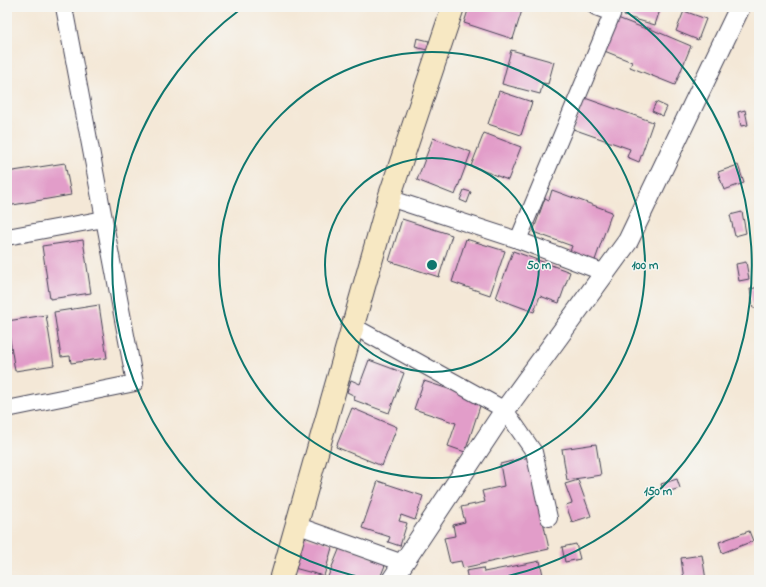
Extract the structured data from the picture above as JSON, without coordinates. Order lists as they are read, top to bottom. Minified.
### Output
{"rings":["50 m","100 m","150 m"]}
